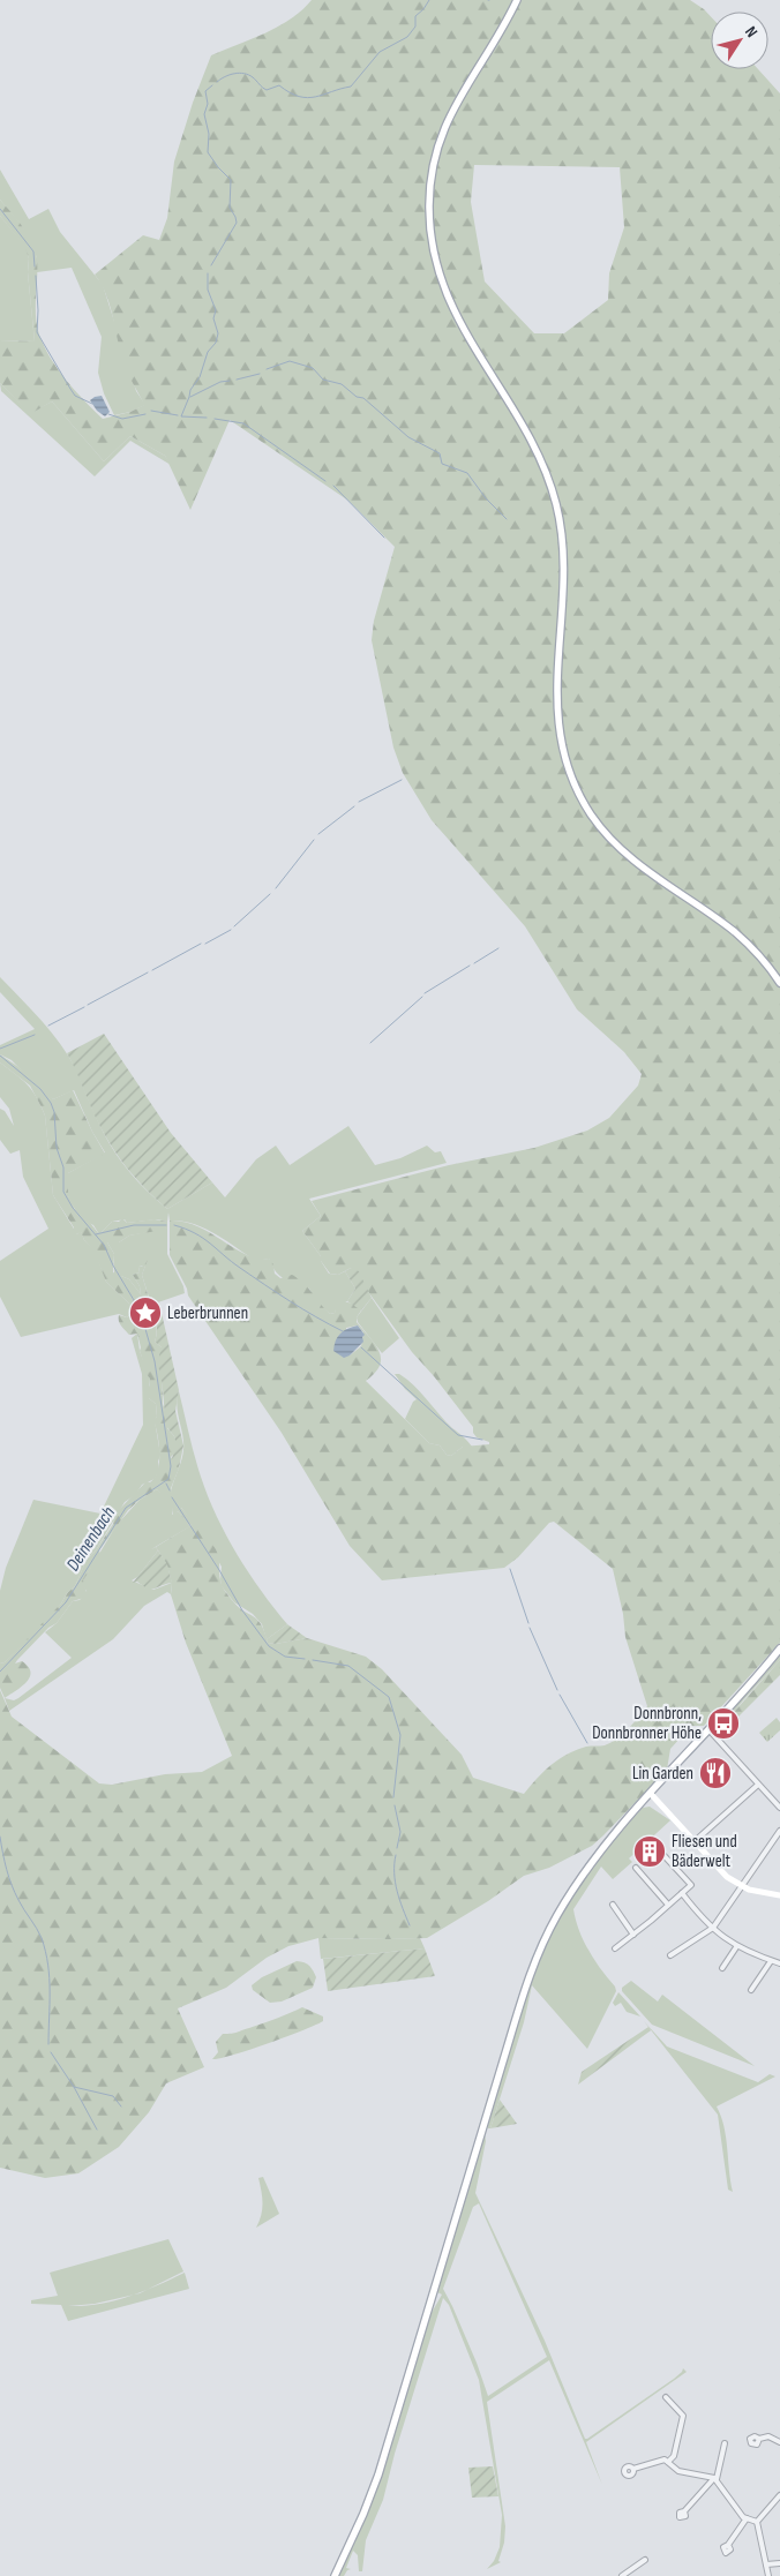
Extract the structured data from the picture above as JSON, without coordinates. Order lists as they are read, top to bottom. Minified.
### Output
{"water":["Deinenbach"],"places":{"place":["Leberbrunnen"],"bus stop":["Donnbronn, Donnbronner Höhe"],"restaurant":["Lin Garden"],"building":["Fliesen und Bäderwelt"]},"north":"top right"}
